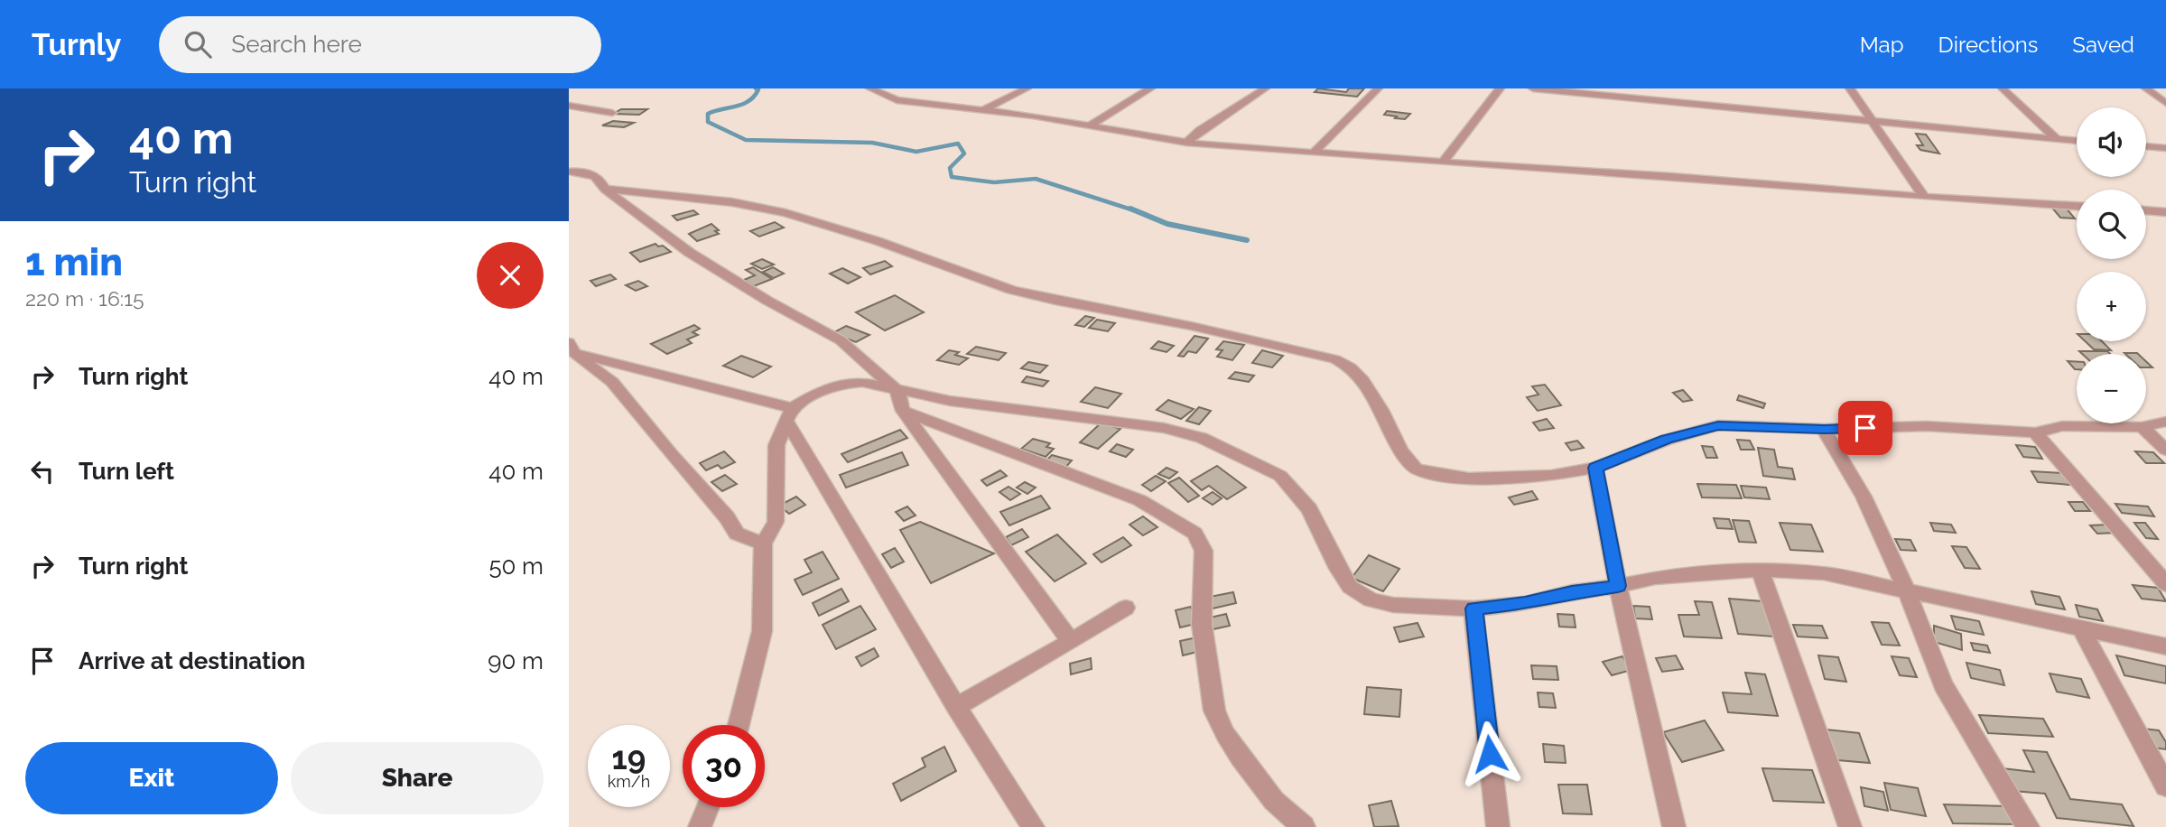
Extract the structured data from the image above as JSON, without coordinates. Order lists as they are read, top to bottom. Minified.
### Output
{"page":{"header":"Turnly","search":"Search here","nav":["Map","Directions","Saved"],"turn":["40 m","Turn right"],"map_buttons":["+","−"],"heading":["1 min","220 m · 16:15"],"list":[{"name":"Turn right","value":"40 m"},{"name":"Turn left","value":"40 m"},{"name":"Turn right","value":"50 m"},{"name":"Arrive at destination","value":"90 m"}],"speed":"19 km/h","limit":"30","buttons":["Exit","Share"]}}
